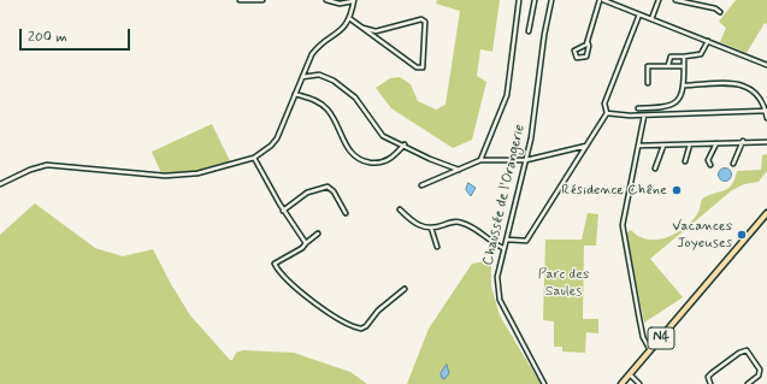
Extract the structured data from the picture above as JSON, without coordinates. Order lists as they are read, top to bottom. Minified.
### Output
{"streets":{"main road":["N4"],"street":["Chaussée de l'Orangerie"]},"parks":["Parc des Saules"],"places":["Résidence Chêne","Vacances Joyeuses"],"scale_bar":"200 m"}
